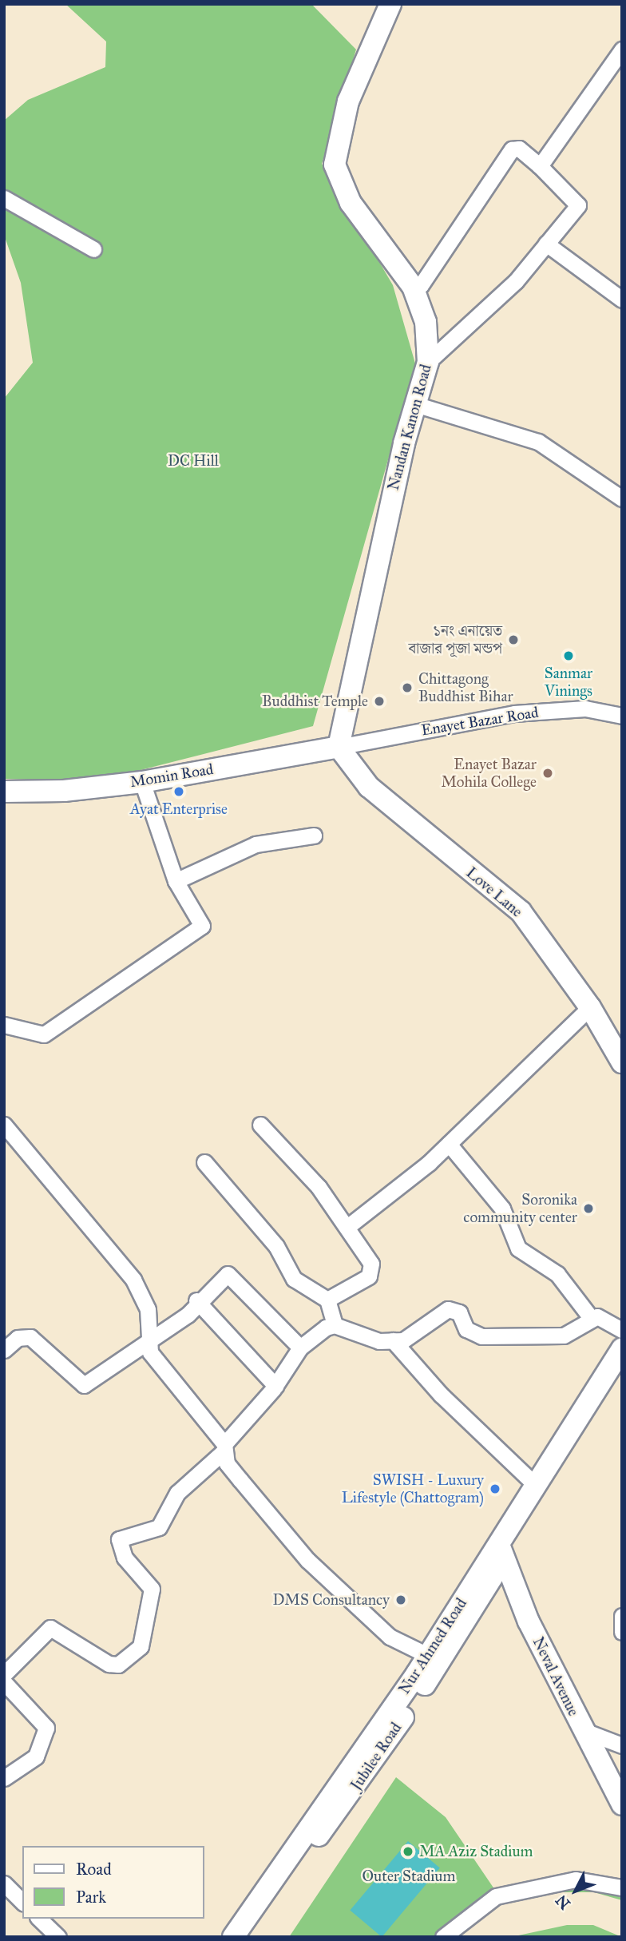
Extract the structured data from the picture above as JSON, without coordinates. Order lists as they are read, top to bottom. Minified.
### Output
{"streets":{"main road":["Nandan Kanon Road","Momin Road","Love Lane","Nur Ahmed Road","Neval Avenue","Jubilee Road"],"street":["Enayet Bazar Road"]},"crossings":[["Nandan Kanon Road","Enayet Bazar Road"],["Nandan Kanon Road","Momin Road"],["Nandan Kanon Road","Love Lane"],["Enayet Bazar Road","Momin Road"],["Enayet Bazar Road","Love Lane"],["Momin Road","Love Lane"],["Nur Ahmed Road","Neval Avenue"],["Nur Ahmed Road","Jubilee Road"],["Neval Avenue","Jubilee Road"]],"parks":["DC Hill","Outer Stadium"],"places":["১নং এনায়েত বাজার পূজা মন্ডপ","Sanmar Vinings","Chittagong Buddhist Bihar","Buddhist Temple","Enayet Bazar Mohila College","Ayat Enterprise","Soronika community center","SWISH - Luxury Lifestyle (Chattogram)","DMS Consultancy","MA Aziz Stadium"],"legend":["Road","Park"],"north":"bottom left"}
